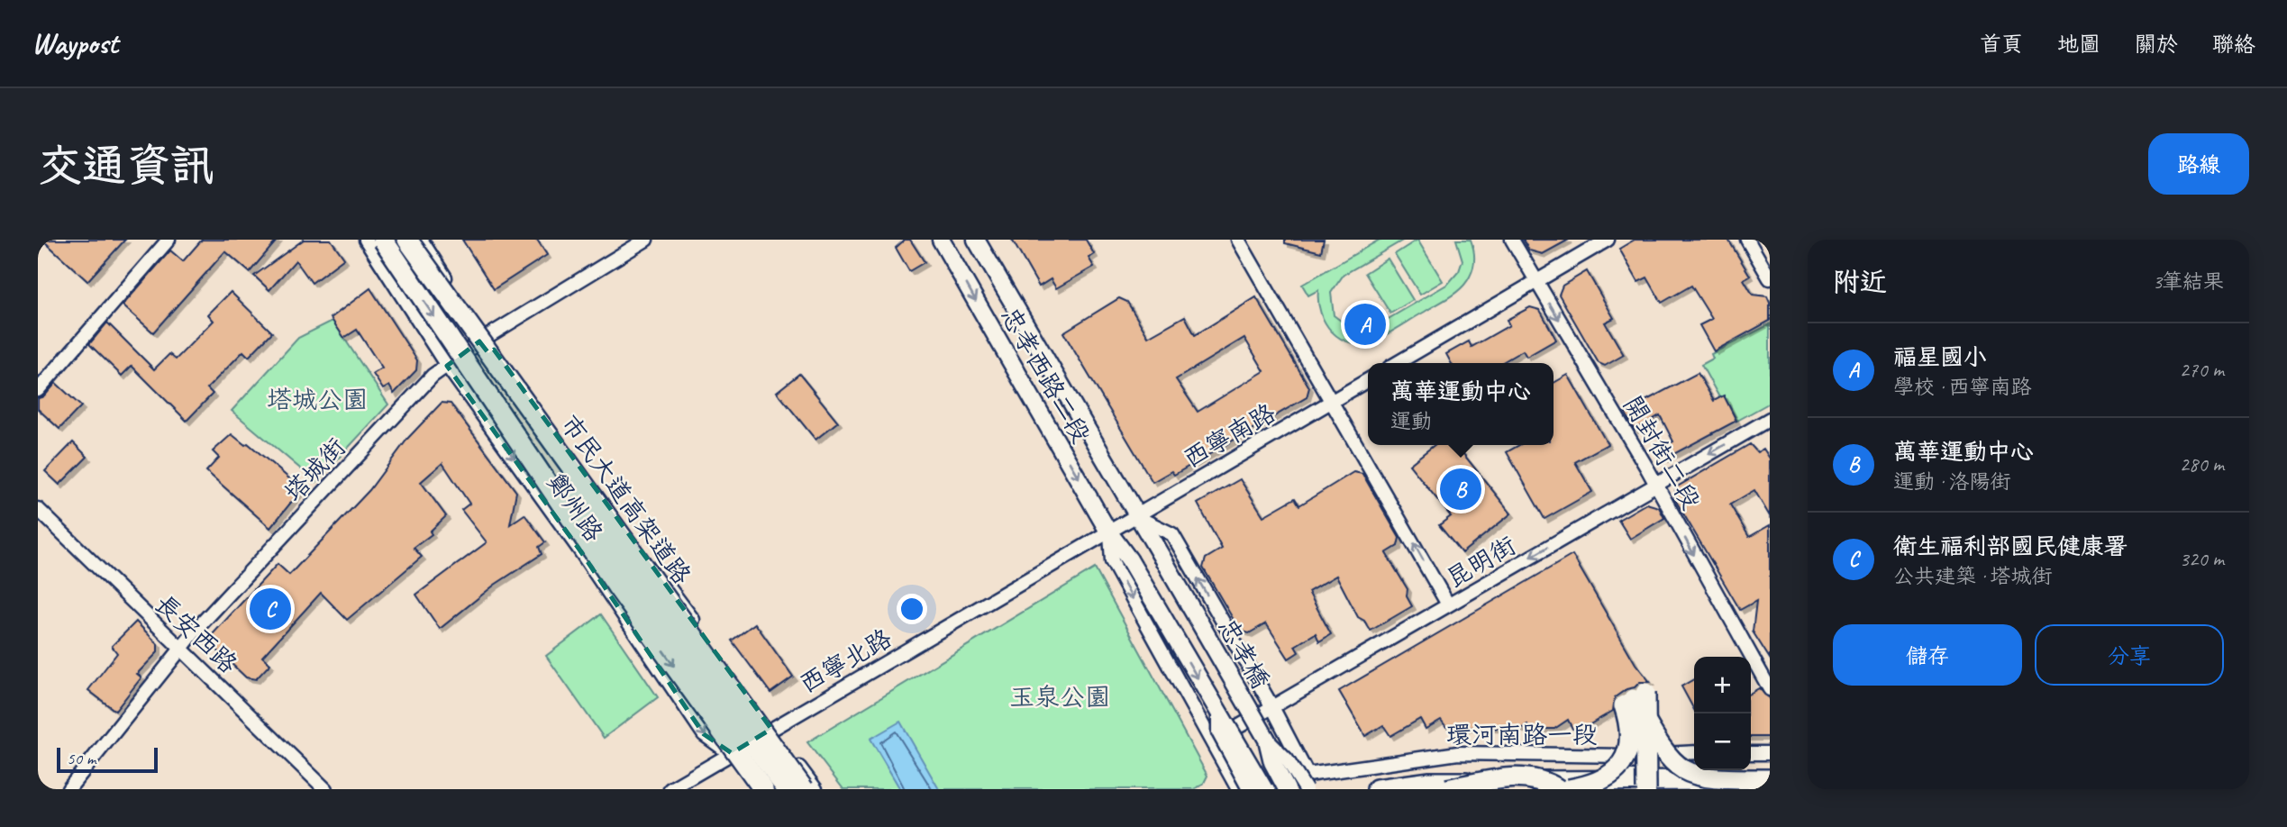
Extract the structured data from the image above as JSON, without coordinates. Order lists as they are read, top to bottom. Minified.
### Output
{"streets":{"highway":["市民大道高架道路"],"main road":["忠孝西路二段","忠孝橋"],"street":["西寧南路","開封街二段","塔城街","鄭州路","昆明街","長安西路","西寧北路","環河南路一段"]},"crossings":[["忠孝西路二段","西寧南路"],["忠孝西路二段","昆明街"],["忠孝西路二段","忠孝橋"],["忠孝西路二段","西寧北路"],["西寧南路","西寧北路"],["開封街二段","昆明街"],["塔城街","鄭州路"],["塔城街","長安西路"],["鄭州路","西寧北路"]],"one_way":["開封街二段","昆明街"],"parks":["塔城公園","玉泉公園"],"scale_bar":"50 m","page":{"header":"Waypost","nav":["首頁","地圖","關於","聯絡"],"buttons":["路線",["儲存","分享"]],"title":"交通資訊","heading":["附近","3筆結果"],"pins":["A","B","C"],"list":[{"mark":"A","name":"福星國小","note":"學校 · 西寧南路","value":"270 m"},{"mark":"B","name":"萬華運動中心","note":"運動 · 洛陽街","value":"280 m"},{"mark":"C","name":"衛生福利部國民健康署","note":"公共建築 · 塔城街","value":"320 m"}],"popup":["萬華運動中心","運動"],"map_buttons":["+","−"],"scale":"50 m"}}
